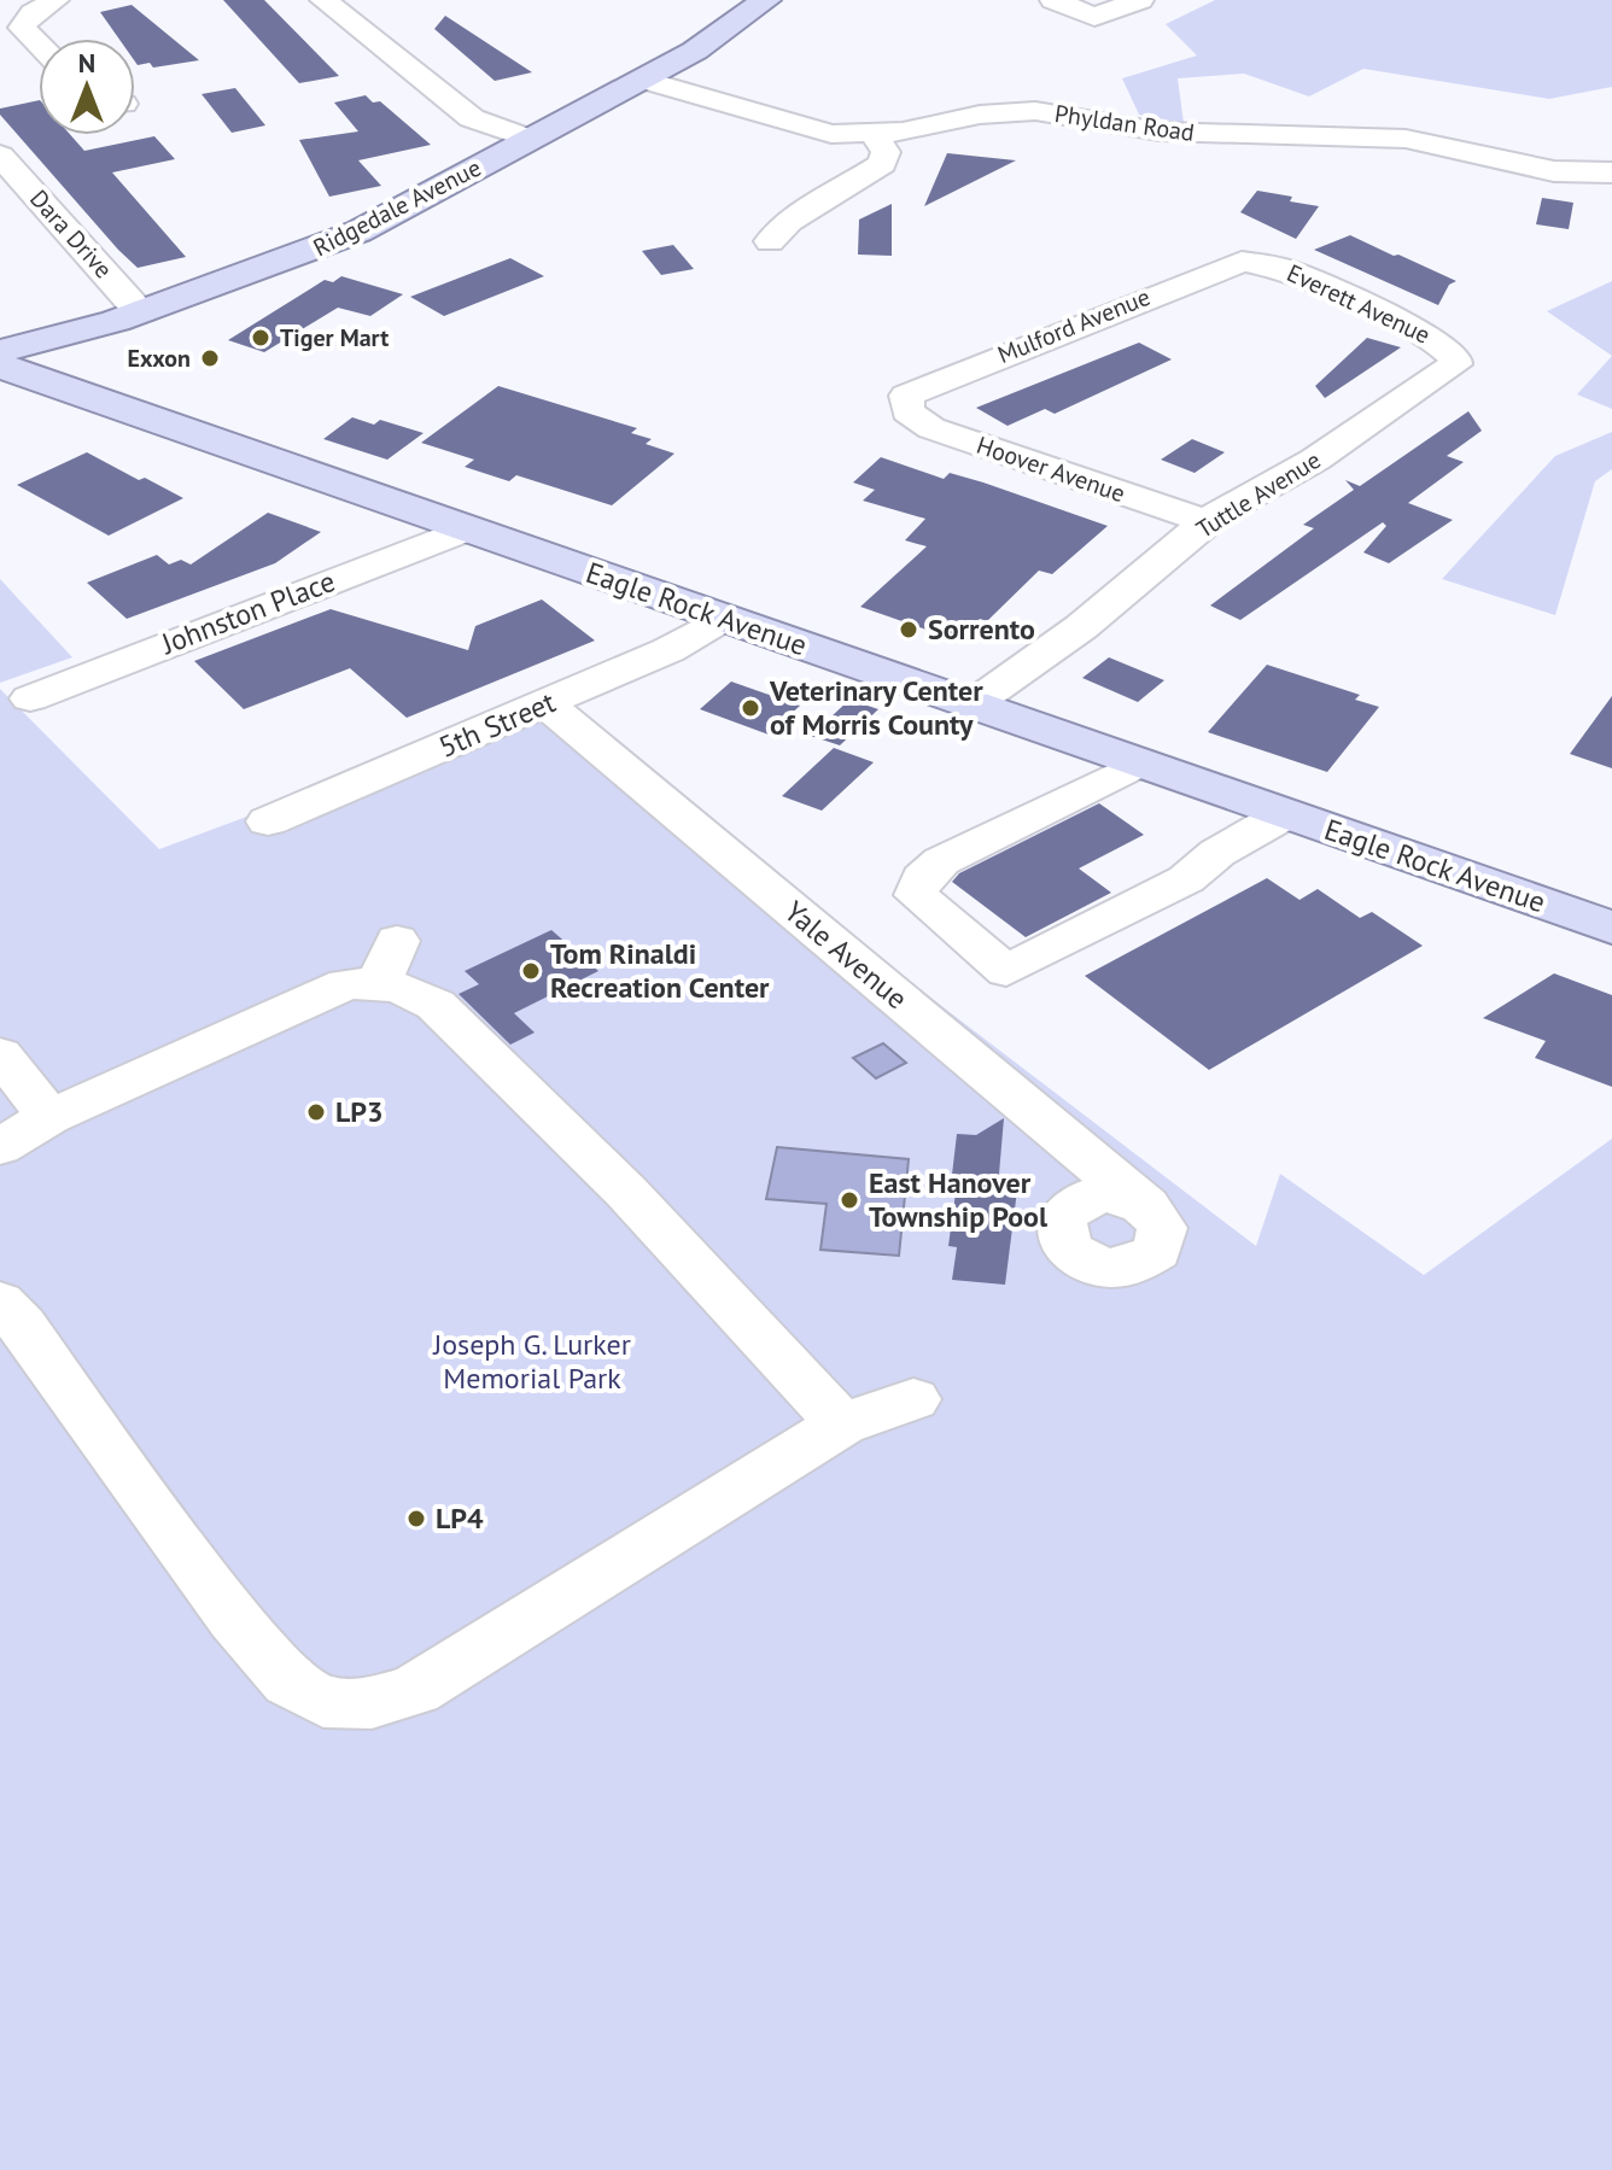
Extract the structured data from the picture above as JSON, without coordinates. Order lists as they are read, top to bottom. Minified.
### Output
{"streets":{"main road":["Ridgedale Avenue","Eagle Rock Avenue"],"street":["Phyldan Road","Dara Drive","Everett Avenue","Mulford Avenue","Hoover Avenue","Tuttle Avenue","Johnston Place","5th Street","Yale Avenue"]},"crossings":[["Phyldan Road","Ridgedale Avenue"],["Ridgedale Avenue","Dara Drive"],["Everett Avenue","Mulford Avenue"],["Everett Avenue","Tuttle Avenue"],["Mulford Avenue","Hoover Avenue"],["Hoover Avenue","Tuttle Avenue"],["Tuttle Avenue","Eagle Rock Avenue"],["Eagle Rock Avenue","Johnston Place"],["Eagle Rock Avenue","5th Street"],["5th Street","Yale Avenue"]],"parks":["Joseph G. Lurker Memorial Park"],"places":["Tiger Mart","Exxon","Sorrento","Veterinary Center of Morris County","Tom Rinaldi Recreation Center","LP3","East Hanover Township Pool","LP4"],"north":"top"}
